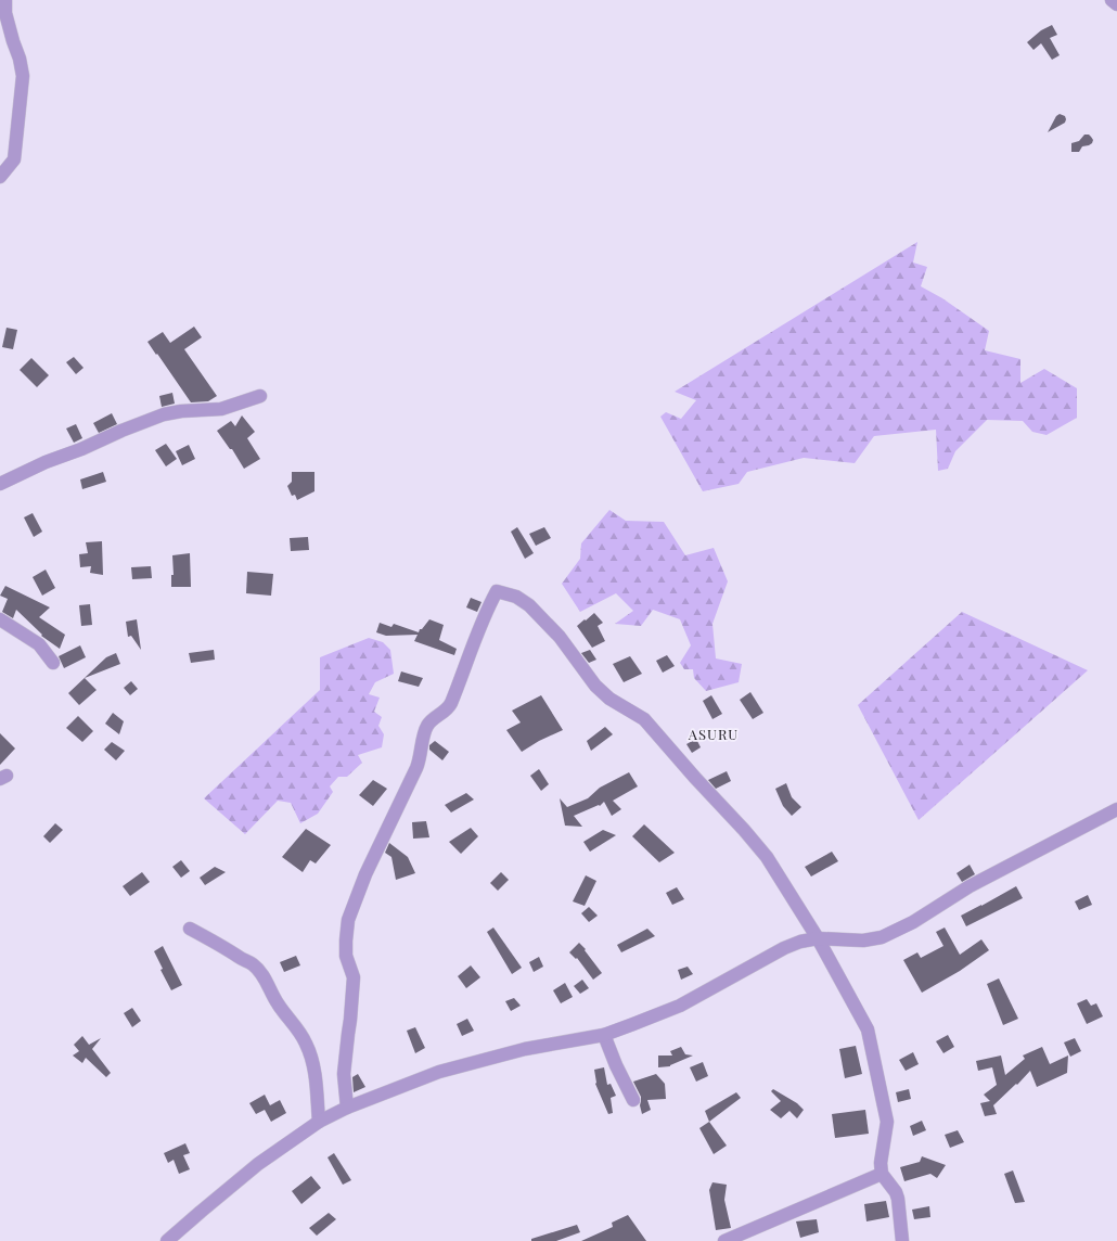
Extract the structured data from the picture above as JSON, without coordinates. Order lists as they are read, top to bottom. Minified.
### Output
{"districts":["ASURU"]}
